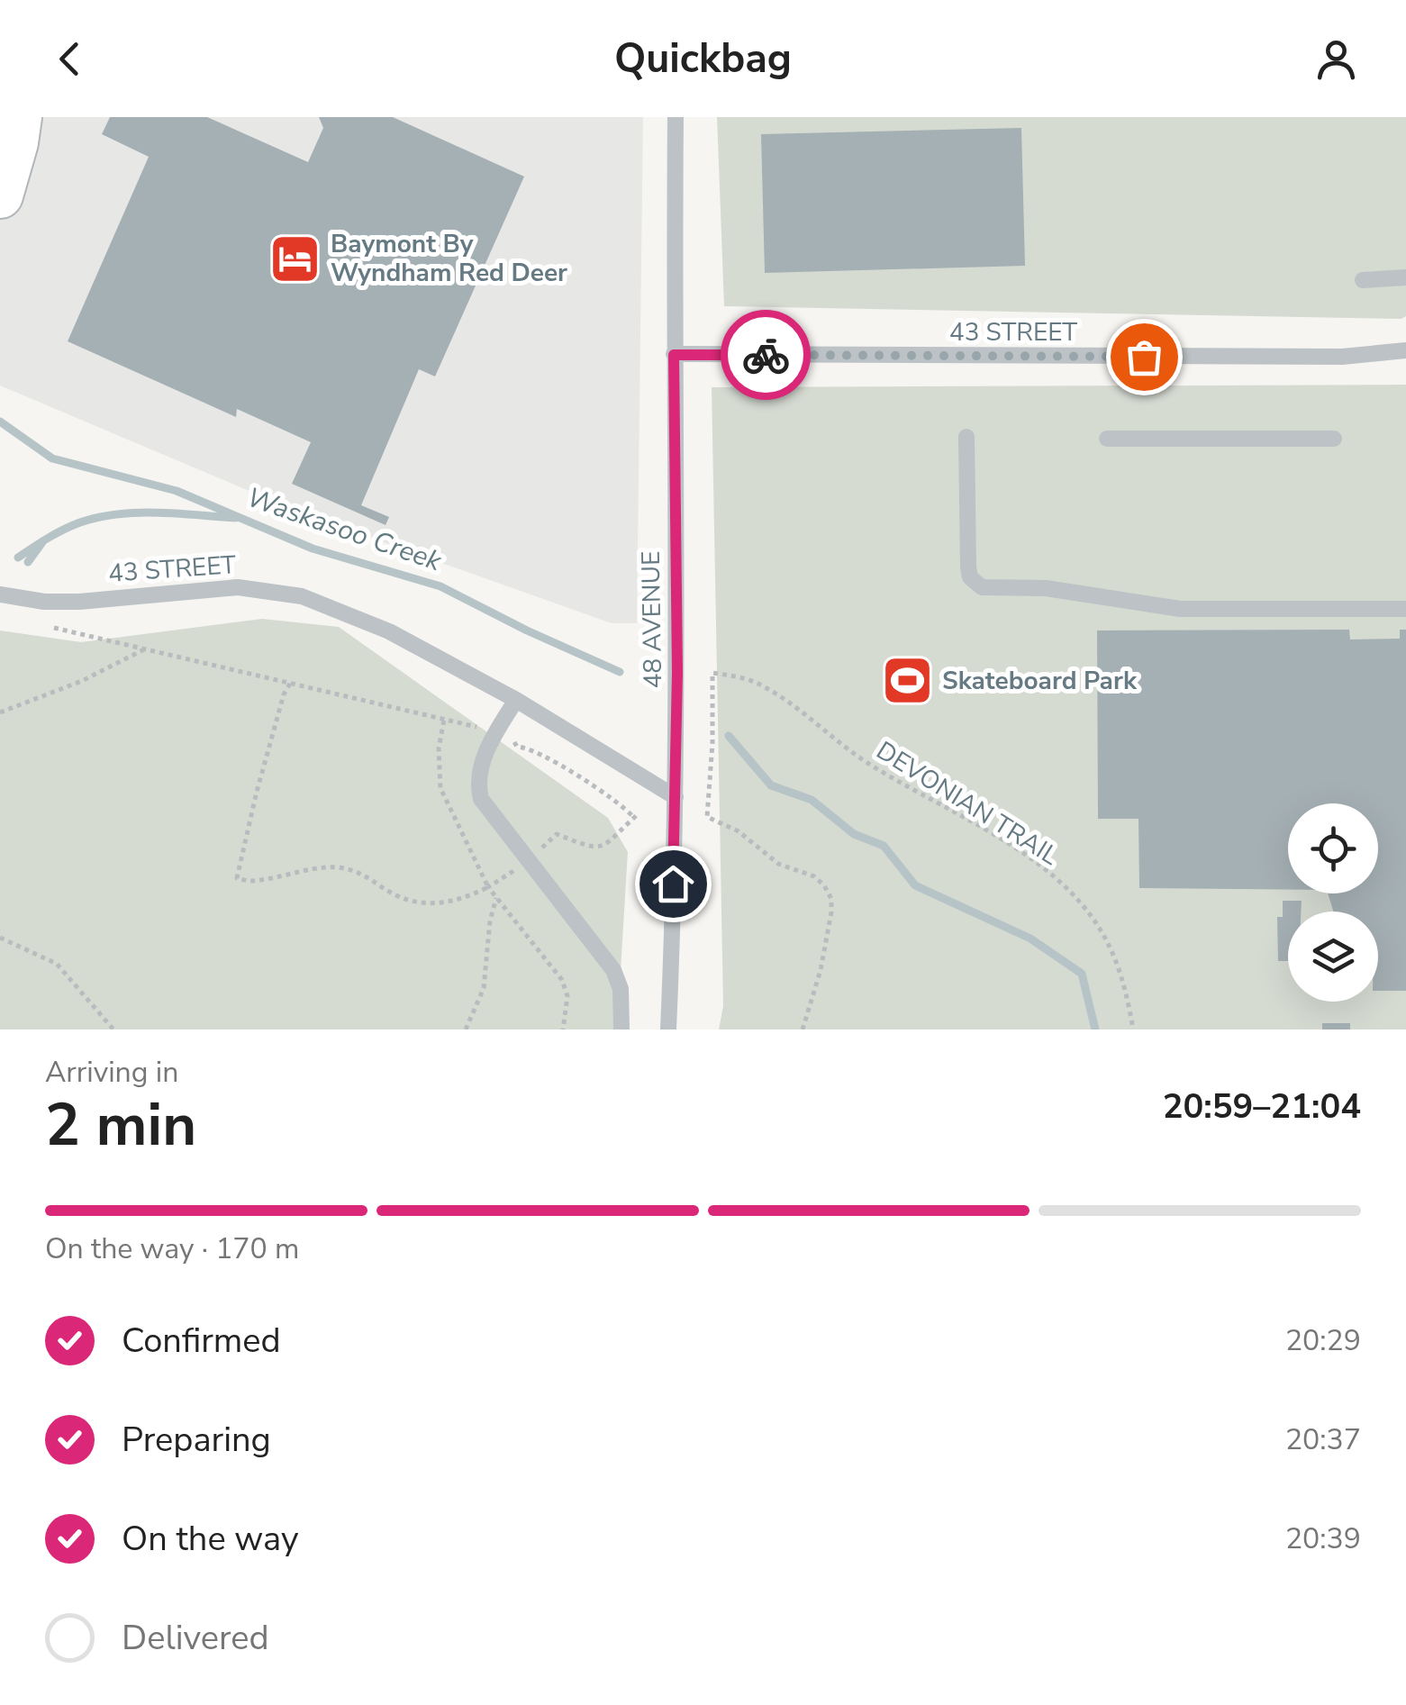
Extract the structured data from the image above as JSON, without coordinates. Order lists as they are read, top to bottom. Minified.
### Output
{"streets":{"street":["43 STREET","48 AVENUE"],"path":["DEVONIAN TRAIL"]},"crossings":[["43 STREET","48 AVENUE"]],"water":["Waskasoo Creek"],"places":{"hotel":["Baymont By Wyndham Red Deer"],"sports":["Skateboard Park"]},"page":{"header":"Quickbag","heading":["2 min","Arriving in","20:59–21:04"],"bar":"On the way · 170 m","list":[["Confirmed","20:29"],["Preparing","20:37"],["On the way","20:39"],"Delivered"]}}
